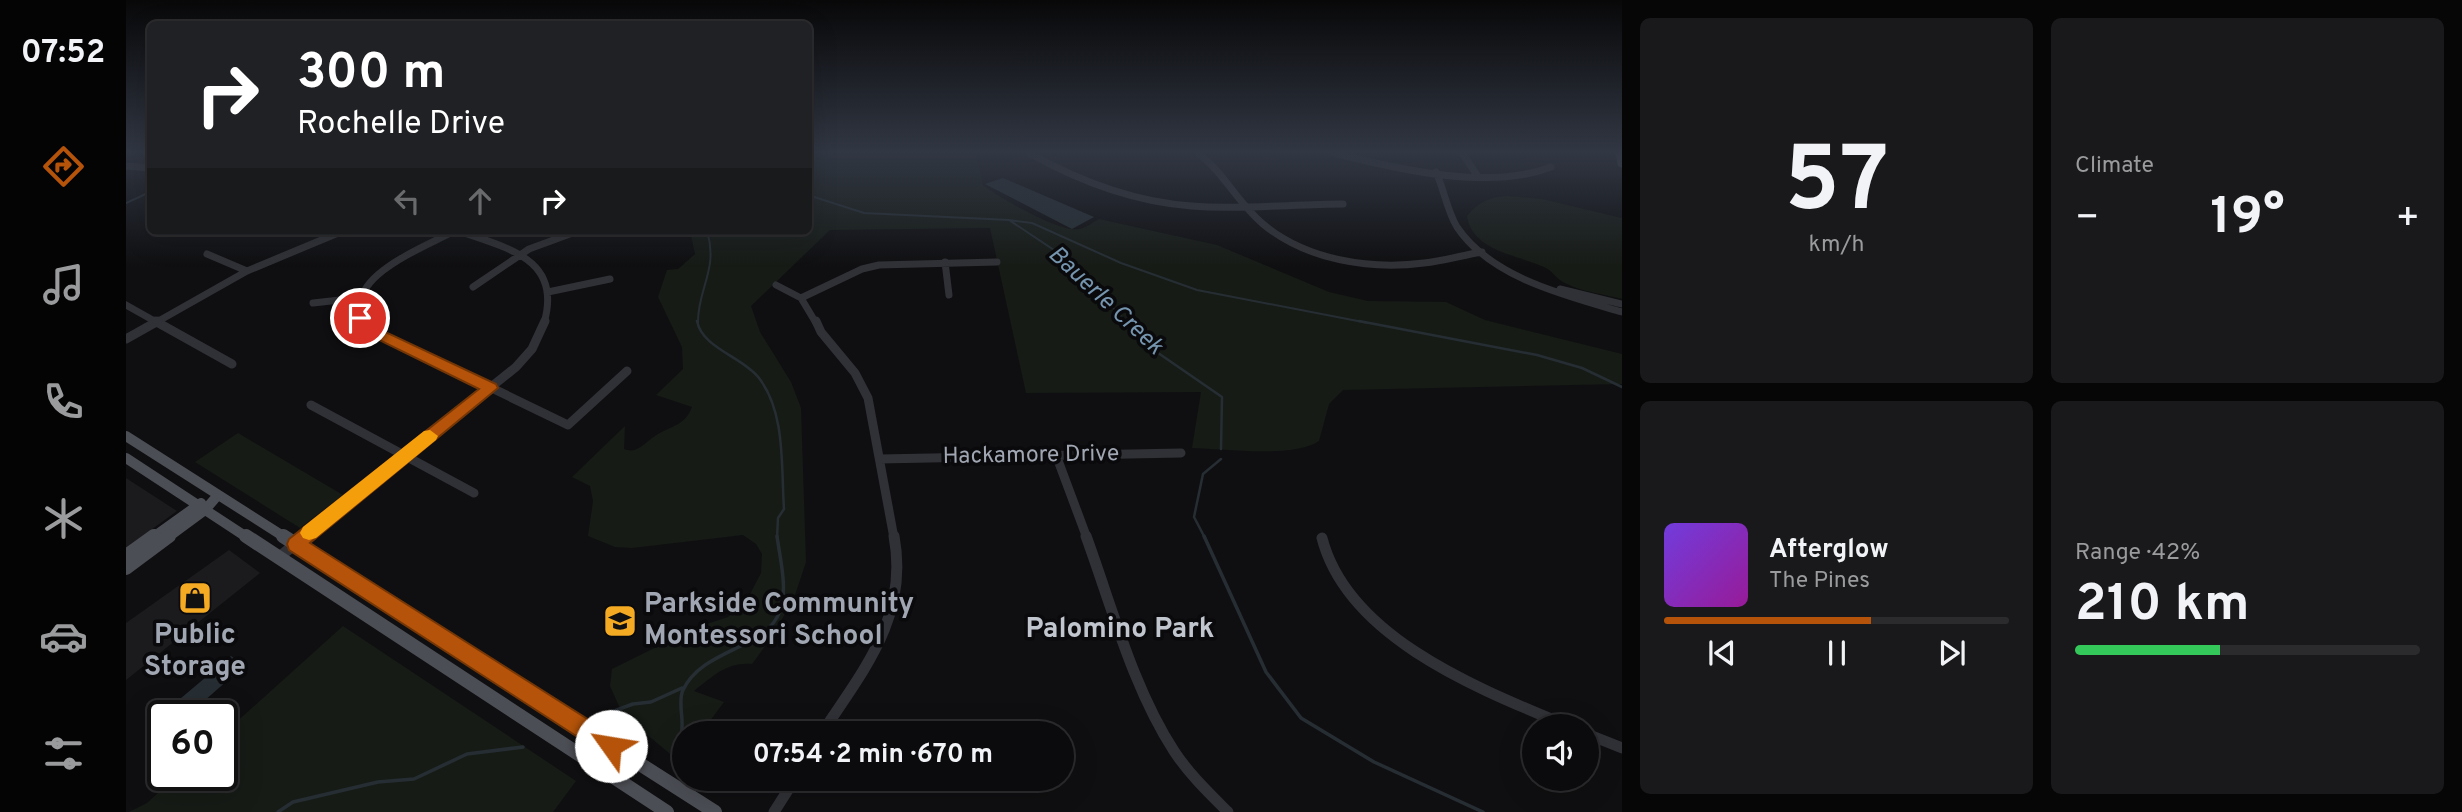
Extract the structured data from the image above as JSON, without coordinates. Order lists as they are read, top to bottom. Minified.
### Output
{"streets":{"street":["Hackamore Drive"]},"districts":["Palomino Park"],"water":["Bauerle Creek"],"places":{"shop":["Public Storage"],"school or university":["Parkside Community Montessori School"]},"page":{"tabs":"07:52","tile":[["57","km/h"],"Climate",["Range · 42%","210 km"]],"turn":["300 m","Rochelle Drive"],"heat":["−","19°","+"],"song":["Afterglow","The Pines"],"limit":"60","trip":"07:54 · 2 min · 670 m"}}
